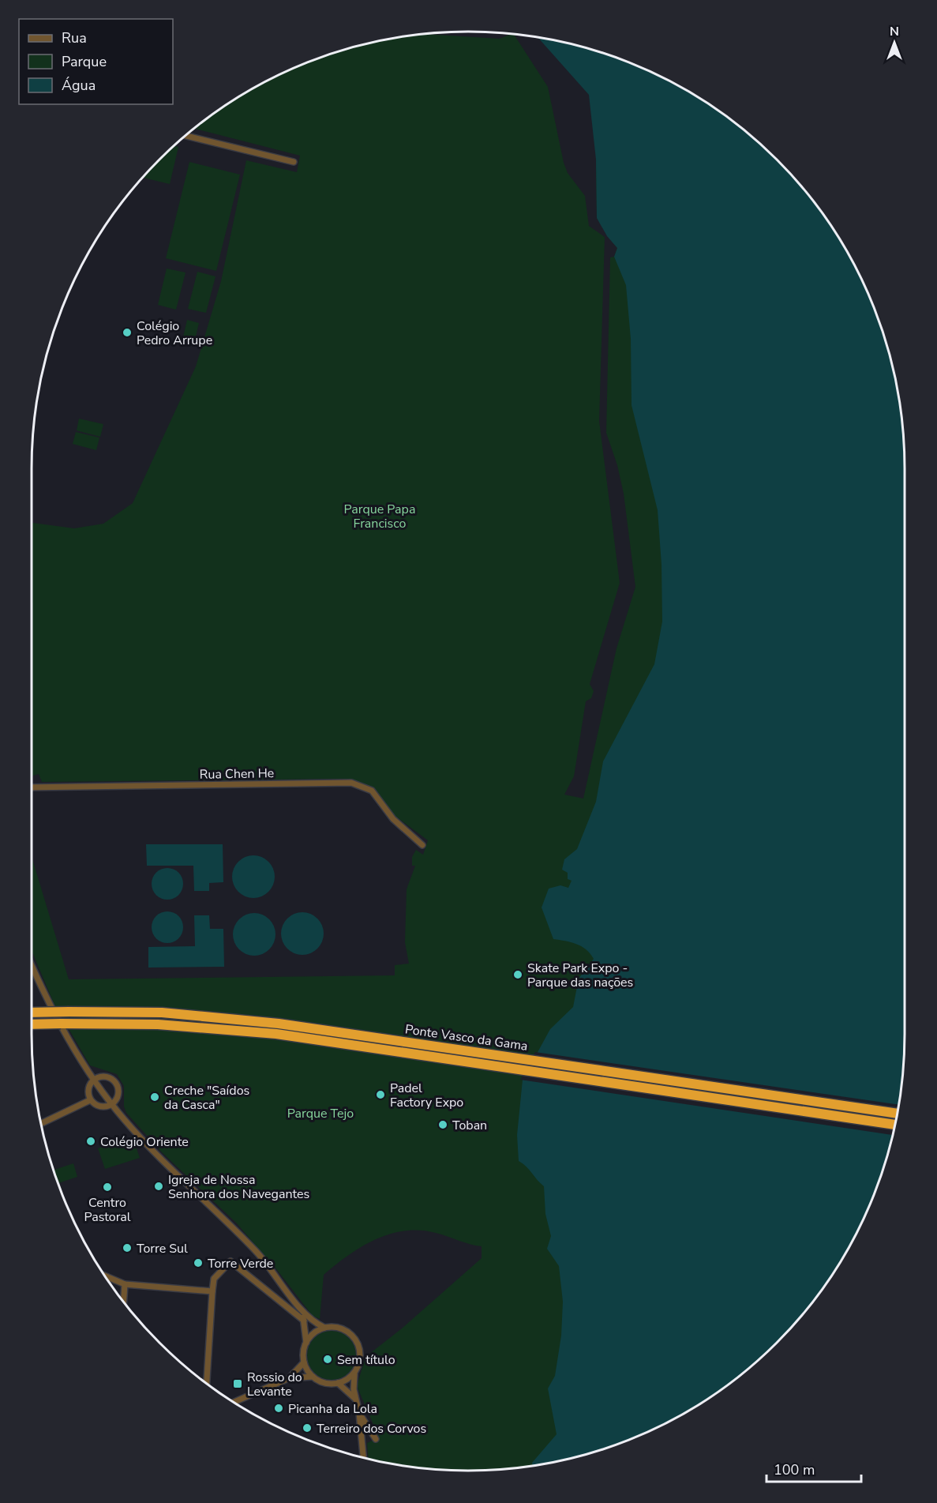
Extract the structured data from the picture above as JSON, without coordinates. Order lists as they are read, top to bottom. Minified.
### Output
{"streets":{"highway":["Ponte Vasco da Gama"],"street":["Rua Chen He"]},"parks":["Parque Papa Francisco","Parque Tejo"],"places":{"other":["Colégio Pedro Arrupe","Skate Park Expo - Parque das nações","Padel Factory Expo","Creche \"Saídos da Casca\"","Toban","Colégio Oriente","Igreja de Nossa Senhora dos Navegantes","Centro Pastoral","Torre Sul","Torre Verde","Sem título","Picanha da Lola","Terreiro dos Corvos"],"transit":["Rossio do Levante"]},"legend":["Rua","Parque","Água"],"scale_bar":"100 m","north":"top"}
